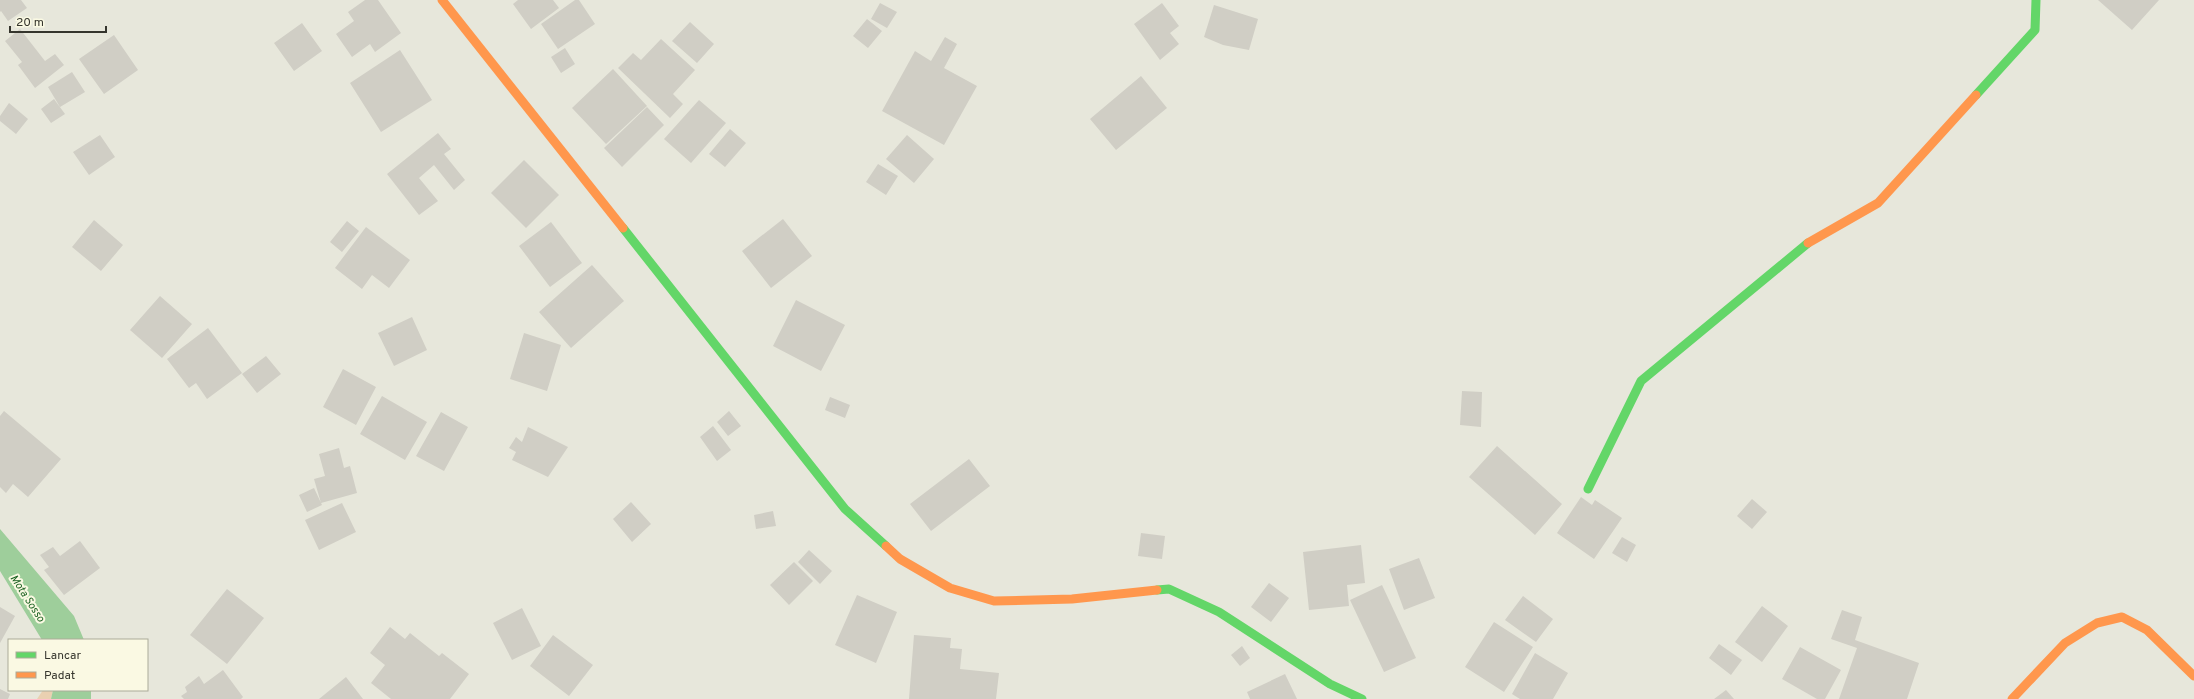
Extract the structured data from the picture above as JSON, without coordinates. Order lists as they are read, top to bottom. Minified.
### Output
{"water":["Mota Sosso"],"legend":["Lancar","Padat"],"scale_bar":"20 m"}
